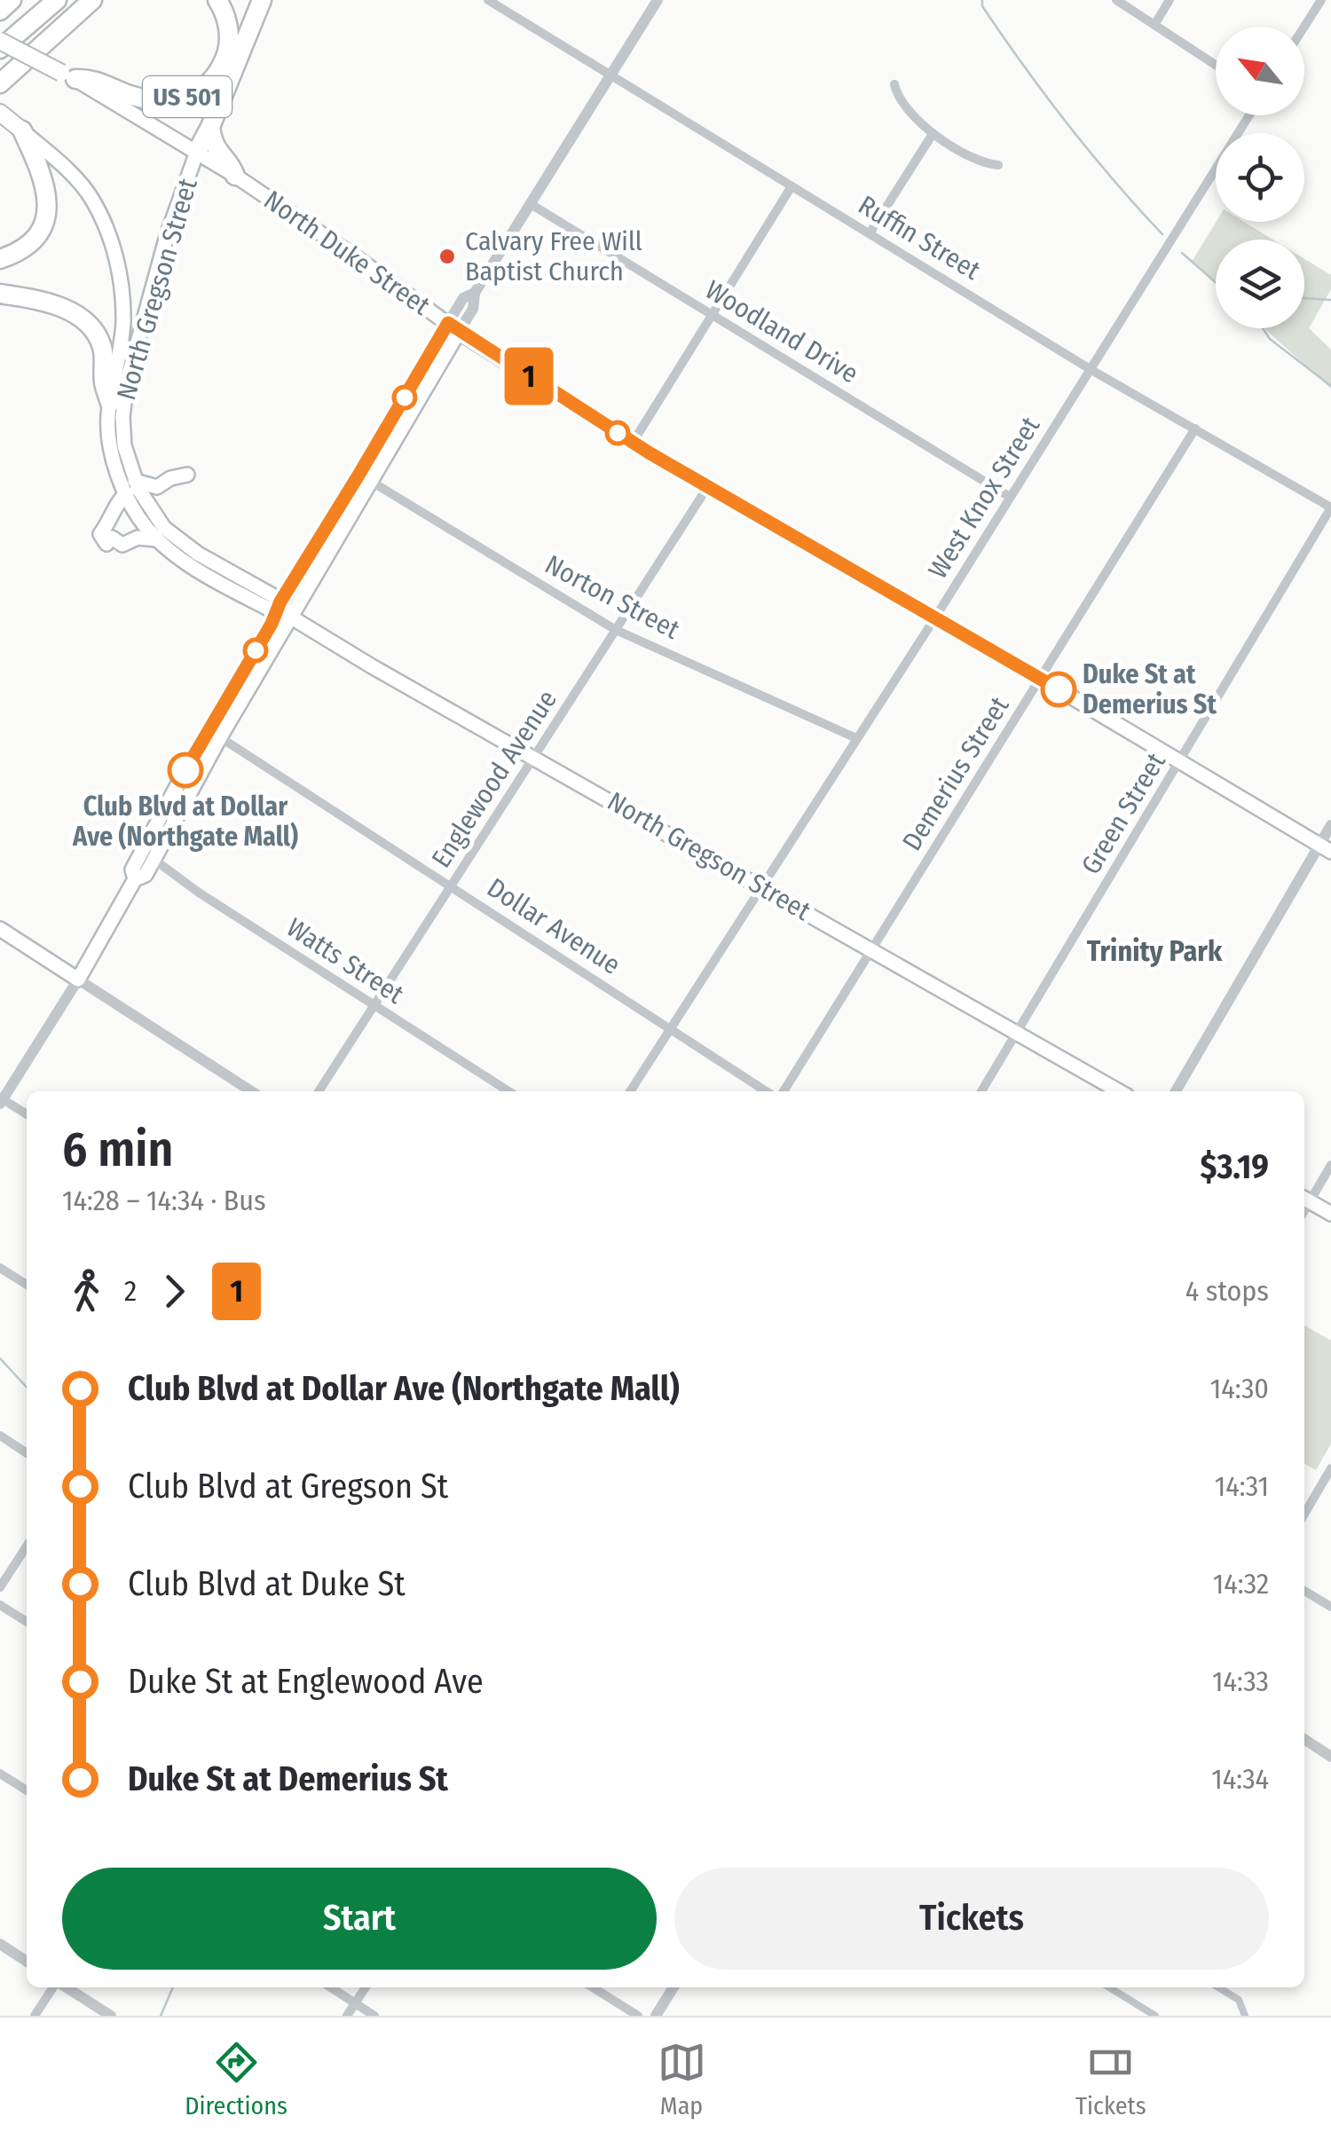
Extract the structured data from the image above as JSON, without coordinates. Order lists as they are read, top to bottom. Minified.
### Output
{"streets":{"highway":["US 501","North Duke Street"],"main road":["North Gregson Street"],"street":["Ruffin Street","Woodland Drive","West Knox Street","Norton Street","Demerius Street","Englewood Avenue","Green Street","Dollar Avenue","Watts Street"]},"crossings":[["US 501","North Duke Street"],["Ruffin Street","West Knox Street"],["Ruffin Street","Demerius Street"],["Ruffin Street","Green Street"],["North Duke Street","North Gregson Street"],["North Duke Street","West Knox Street"],["North Duke Street","Demerius Street"],["North Duke Street","Englewood Avenue"],["North Duke Street","Green Street"],["North Gregson Street","West Knox Street"],["North Gregson Street","Demerius Street"],["North Gregson Street","Englewood Avenue"],["North Gregson Street","Green Street"],["Woodland Drive","West Knox Street"],["West Knox Street","Norton Street"],["West Knox Street","Dollar Avenue"],["Norton Street","Englewood Avenue"],["Englewood Avenue","Dollar Avenue"],["Englewood Avenue","Watts Street"]],"districts":["Trinity Park"],"places":["Calvary Free Will Baptist Church","Duke St at Demerius St","Club Blvd at Dollar Ave (Northgate Mall)"],"lines":["bus line 1"],"north":"top left","page":{"on_map":"1","heading":["6 min","14:28 – 14:34 · Bus","$3.19"],"legs":["2","1","4 stops"],"list":[{"name":"Club Blvd at Dollar Ave (Northgate Mall)","value":"14:30"},{"name":"Club Blvd at Gregson St","value":"14:31"},{"name":"Club Blvd at Duke St","value":"14:32"},{"name":"Duke St at Englewood Ave","value":"14:33"},{"name":"Duke St at Demerius St","value":"14:34"}],"buttons":["Start","Tickets"],"tabs":["Directions","Map","Tickets"]}}
